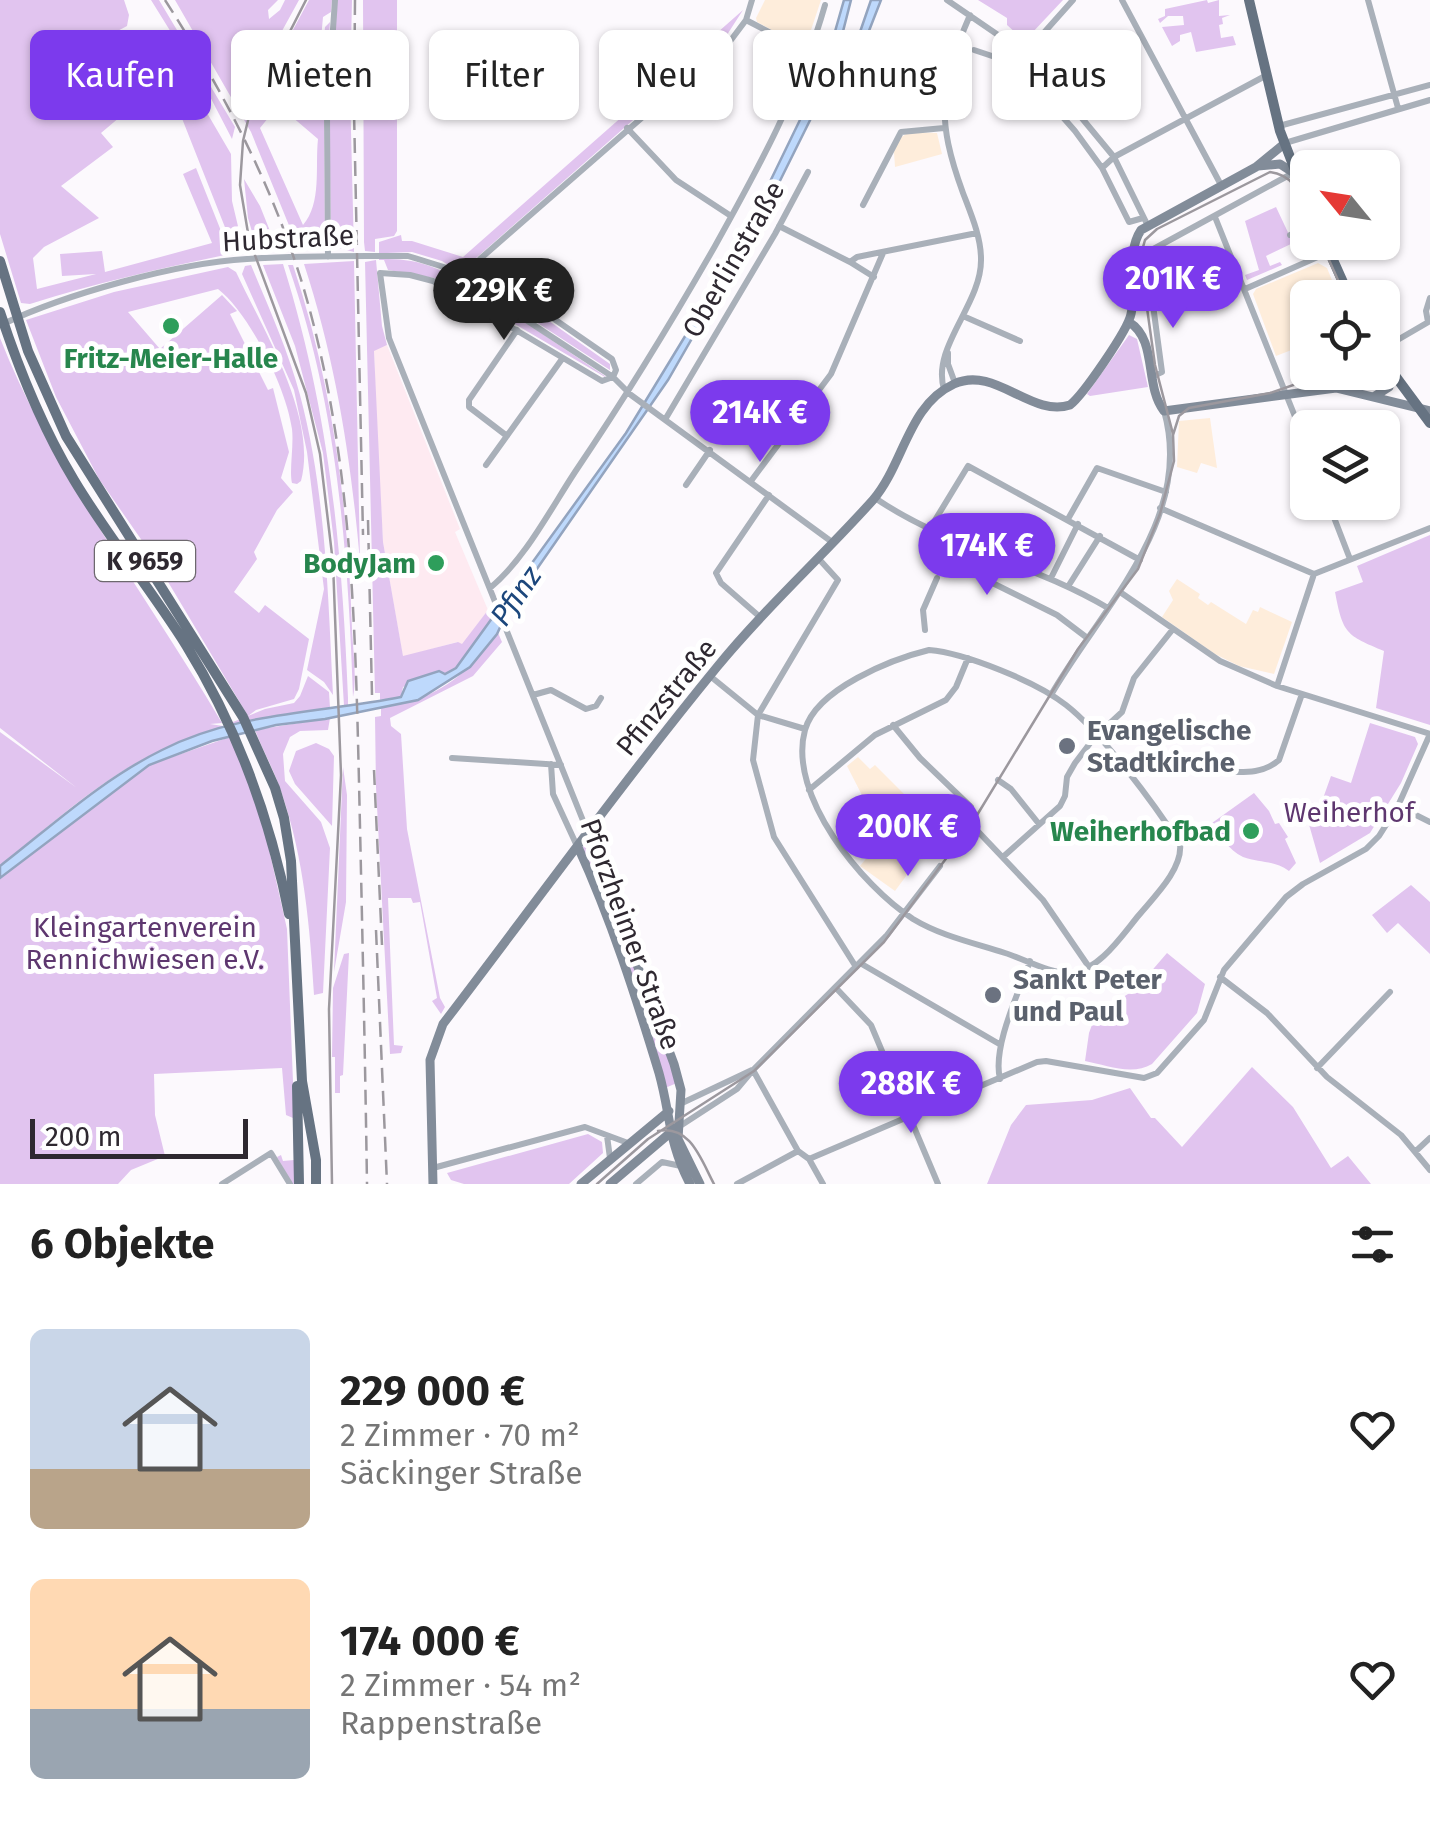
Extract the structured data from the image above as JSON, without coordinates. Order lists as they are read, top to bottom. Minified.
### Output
{"streets":{"main road":["K 9659","Pfinzstraße","Pforzheimer Straße"],"street":["Hubstraße","Oberlinstraße"]},"crossings":[["Hubstraße","Oberlinstraße"],["Hubstraße","Pfinzstraße"],["Hubstraße","Pforzheimer Straße"],["Pfinzstraße","Pforzheimer Straße"]],"water":["Pfinz"],"parks":["Weiherhof","Kleingartenverein Rennichwiesen e.V."],"places":["Fritz-Meier-Halle","BodyJam","Evangelische Stadtkirche","Weiherhofbad","Sankt Peter und Paul"],"scale_bar":"200 m","north":"top left","page":{"chip":["Kaufen","Mieten","Filter","Neu","Wohnung","Haus"],"price":["201K €","229K €","214K €","174K €","200K €","288K €"],"scale":"200 m","heading":"6 Objekte","list":[{"name":"229 000 €","note":"2 Zimmer · 70 m² · Säckinger Straße"},{"name":"174 000 €","note":"2 Zimmer · 54 m² · Rappenstraße"}]}}
